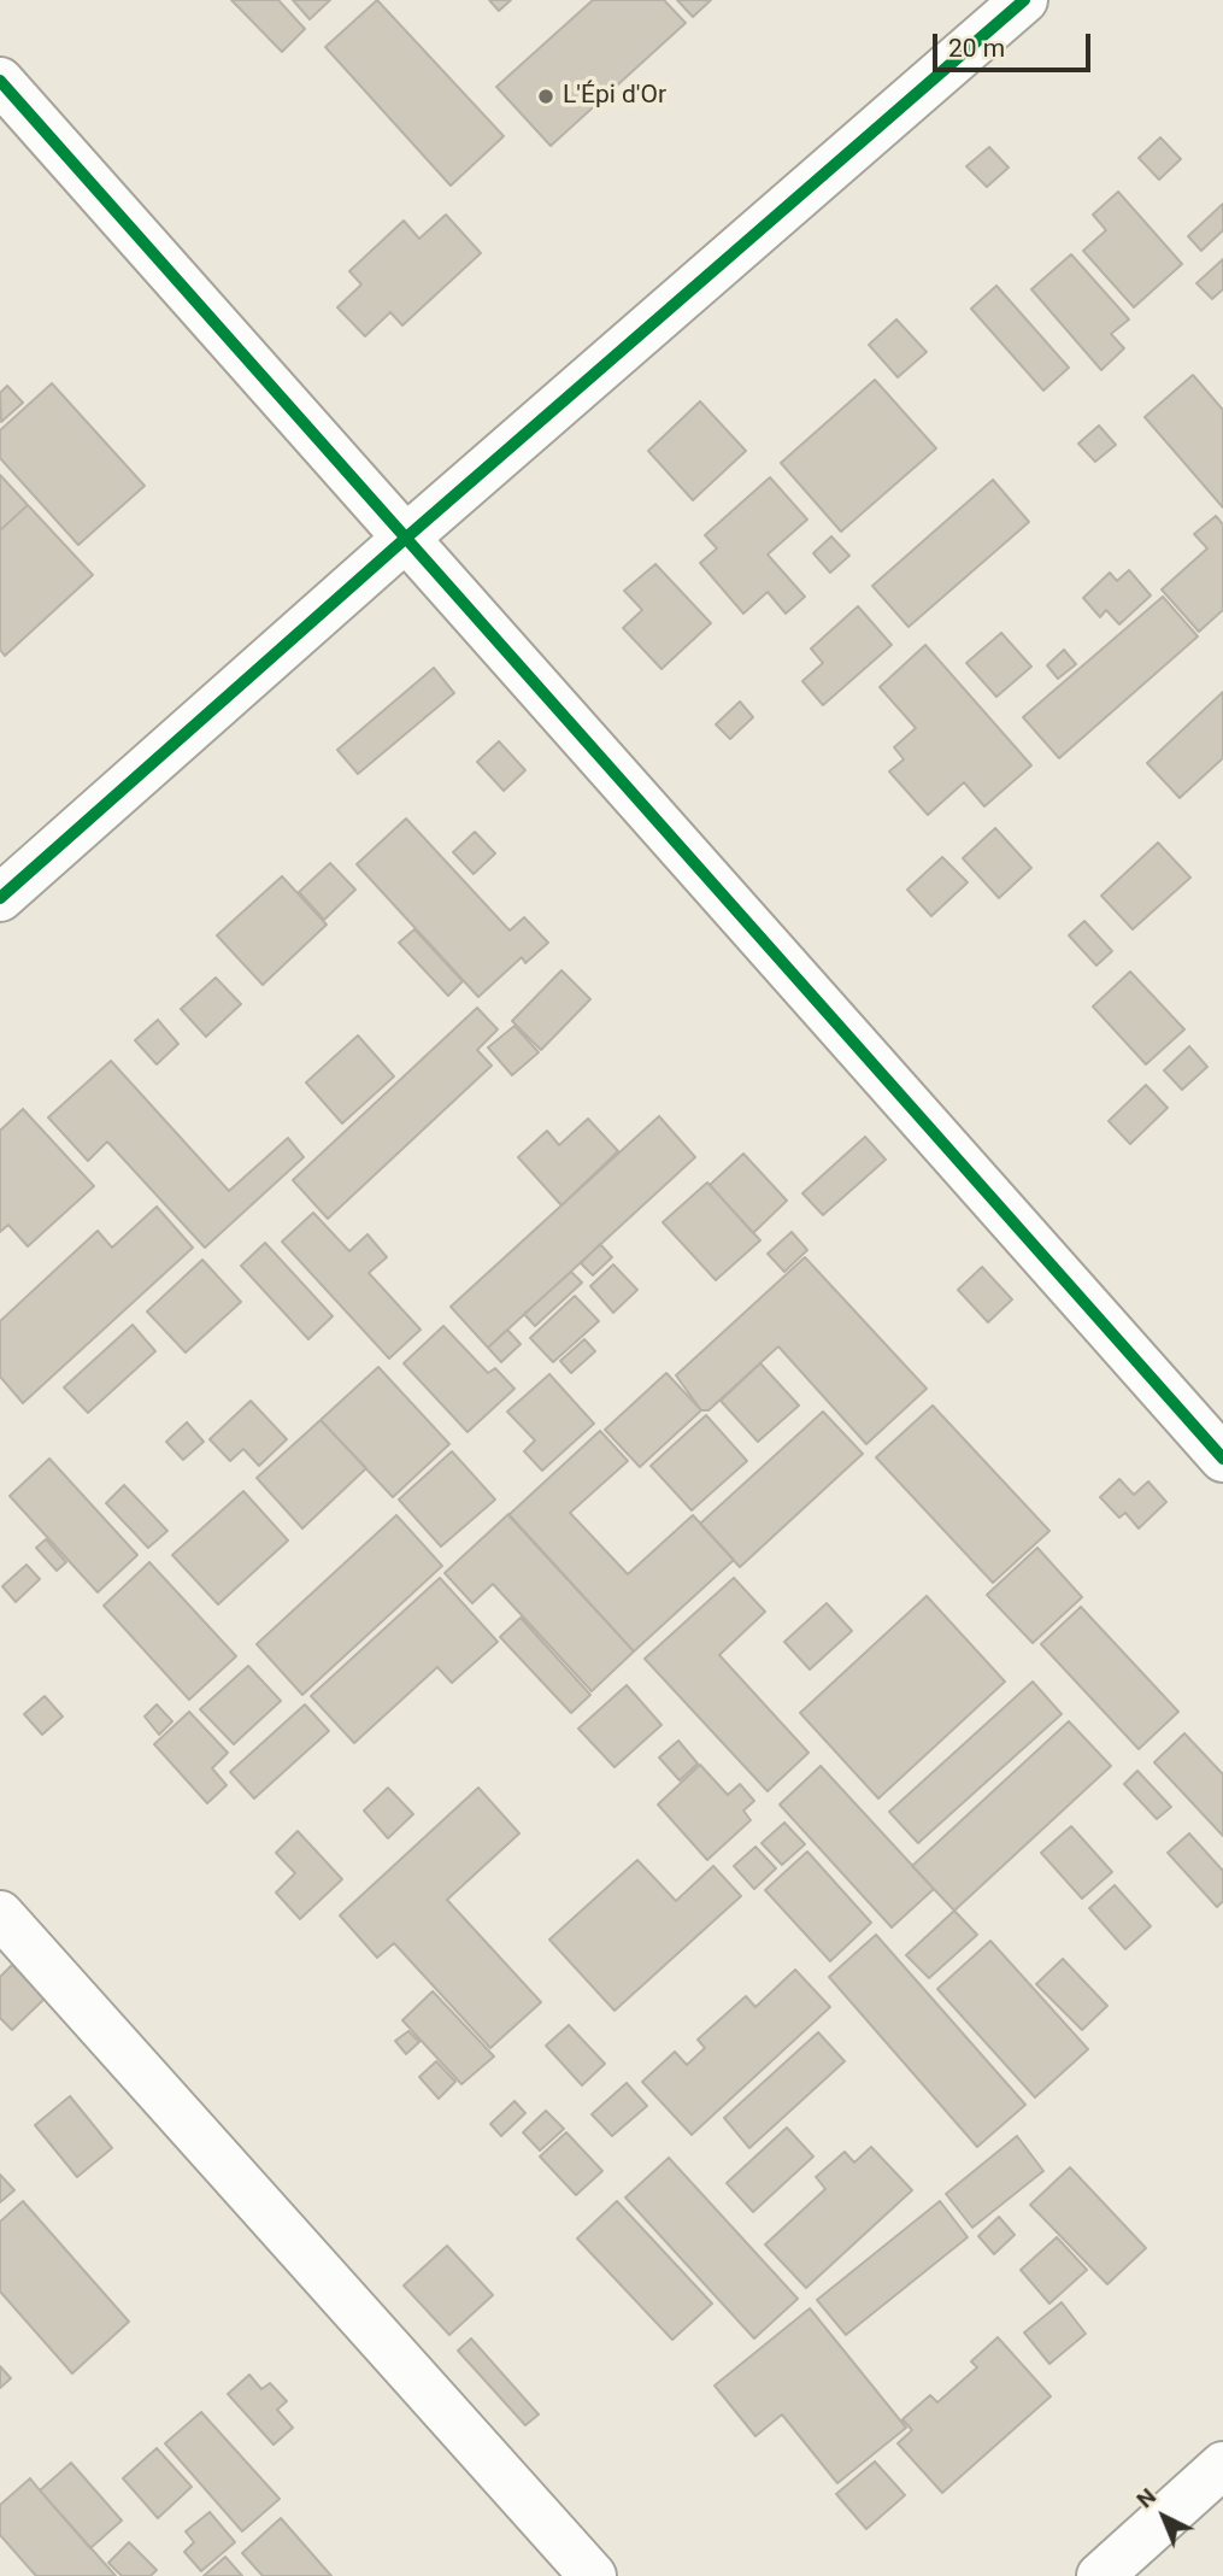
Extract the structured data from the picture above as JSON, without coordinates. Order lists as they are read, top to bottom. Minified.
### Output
{"places":["L'Épi d'Or"],"scale_bar":"20 m","north":"top left"}
